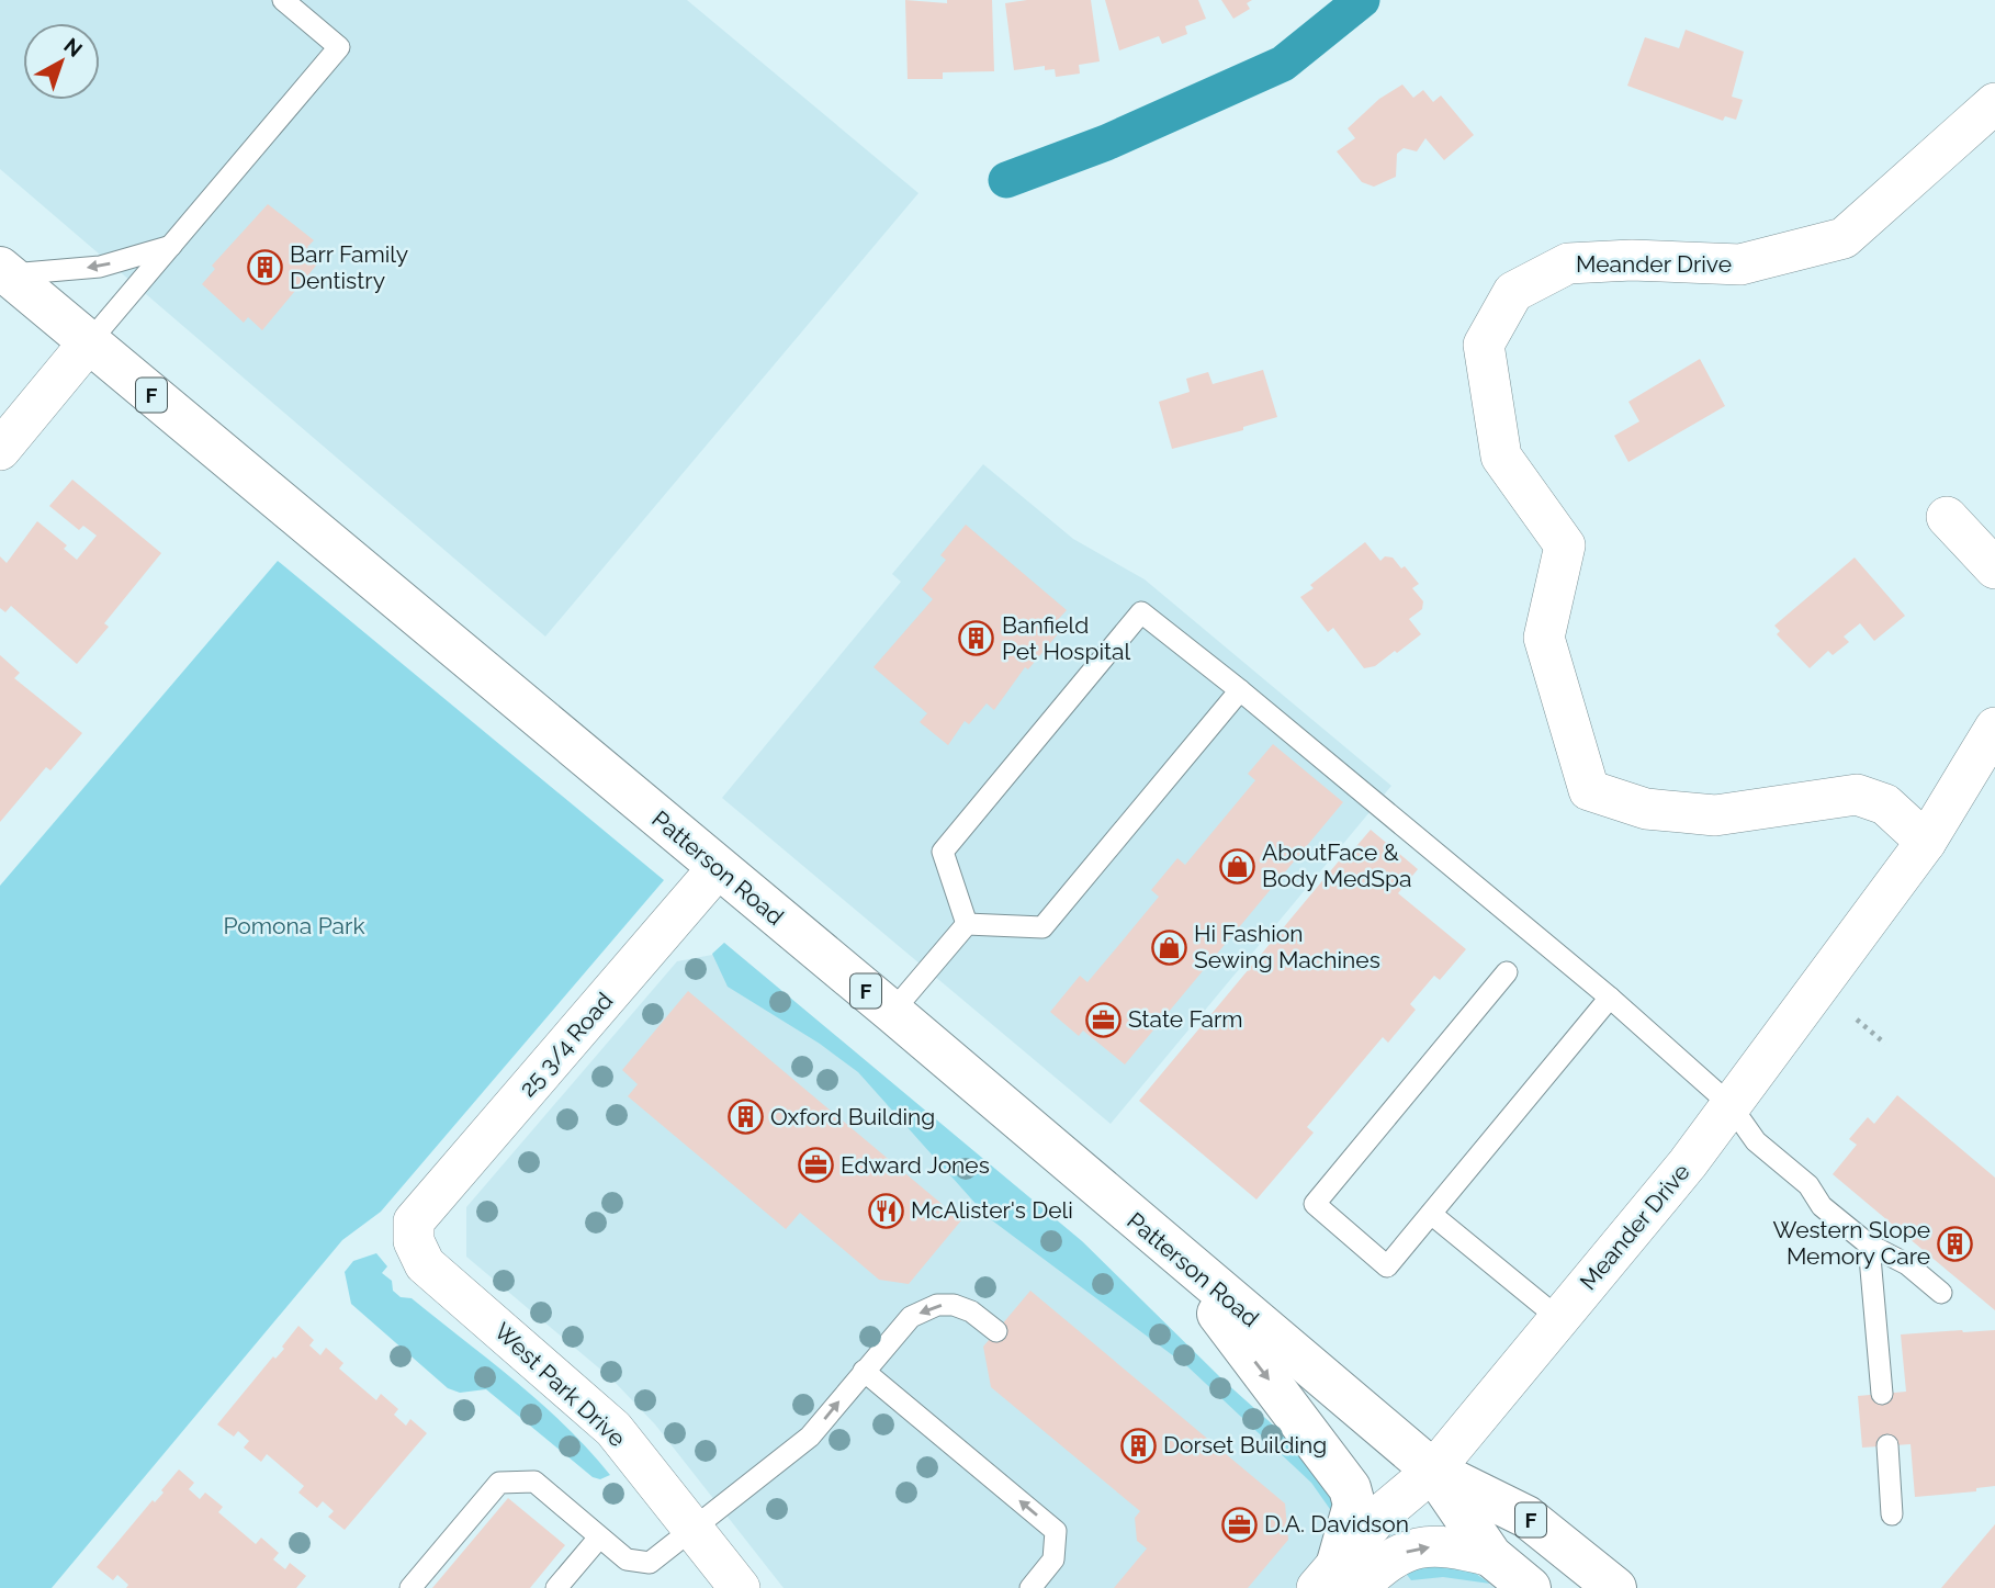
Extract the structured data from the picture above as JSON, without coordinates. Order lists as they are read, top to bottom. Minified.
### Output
{"streets":{"main road":["F","Patterson Road"],"street":["Meander Drive","25 3/4 Road","West Park Drive"]},"crossings":[["Meander Drive","Patterson Road"],["Patterson Road","25 3/4 Road"],["25 3/4 Road","West Park Drive"]],"parks":["Pomona Park"],"places":{"building":["Barr Family Dentistry","Banfield Pet Hospital","Oxford Building","Western Slope Memory Care","Dorset Building"],"shop":["AboutFace & Body MedSpa","Hi Fashion Sewing Machines"],"office":["State Farm","Edward Jones","D.A. Davidson"],"restaurant":["McAlister's Deli"]},"north":"top right"}
